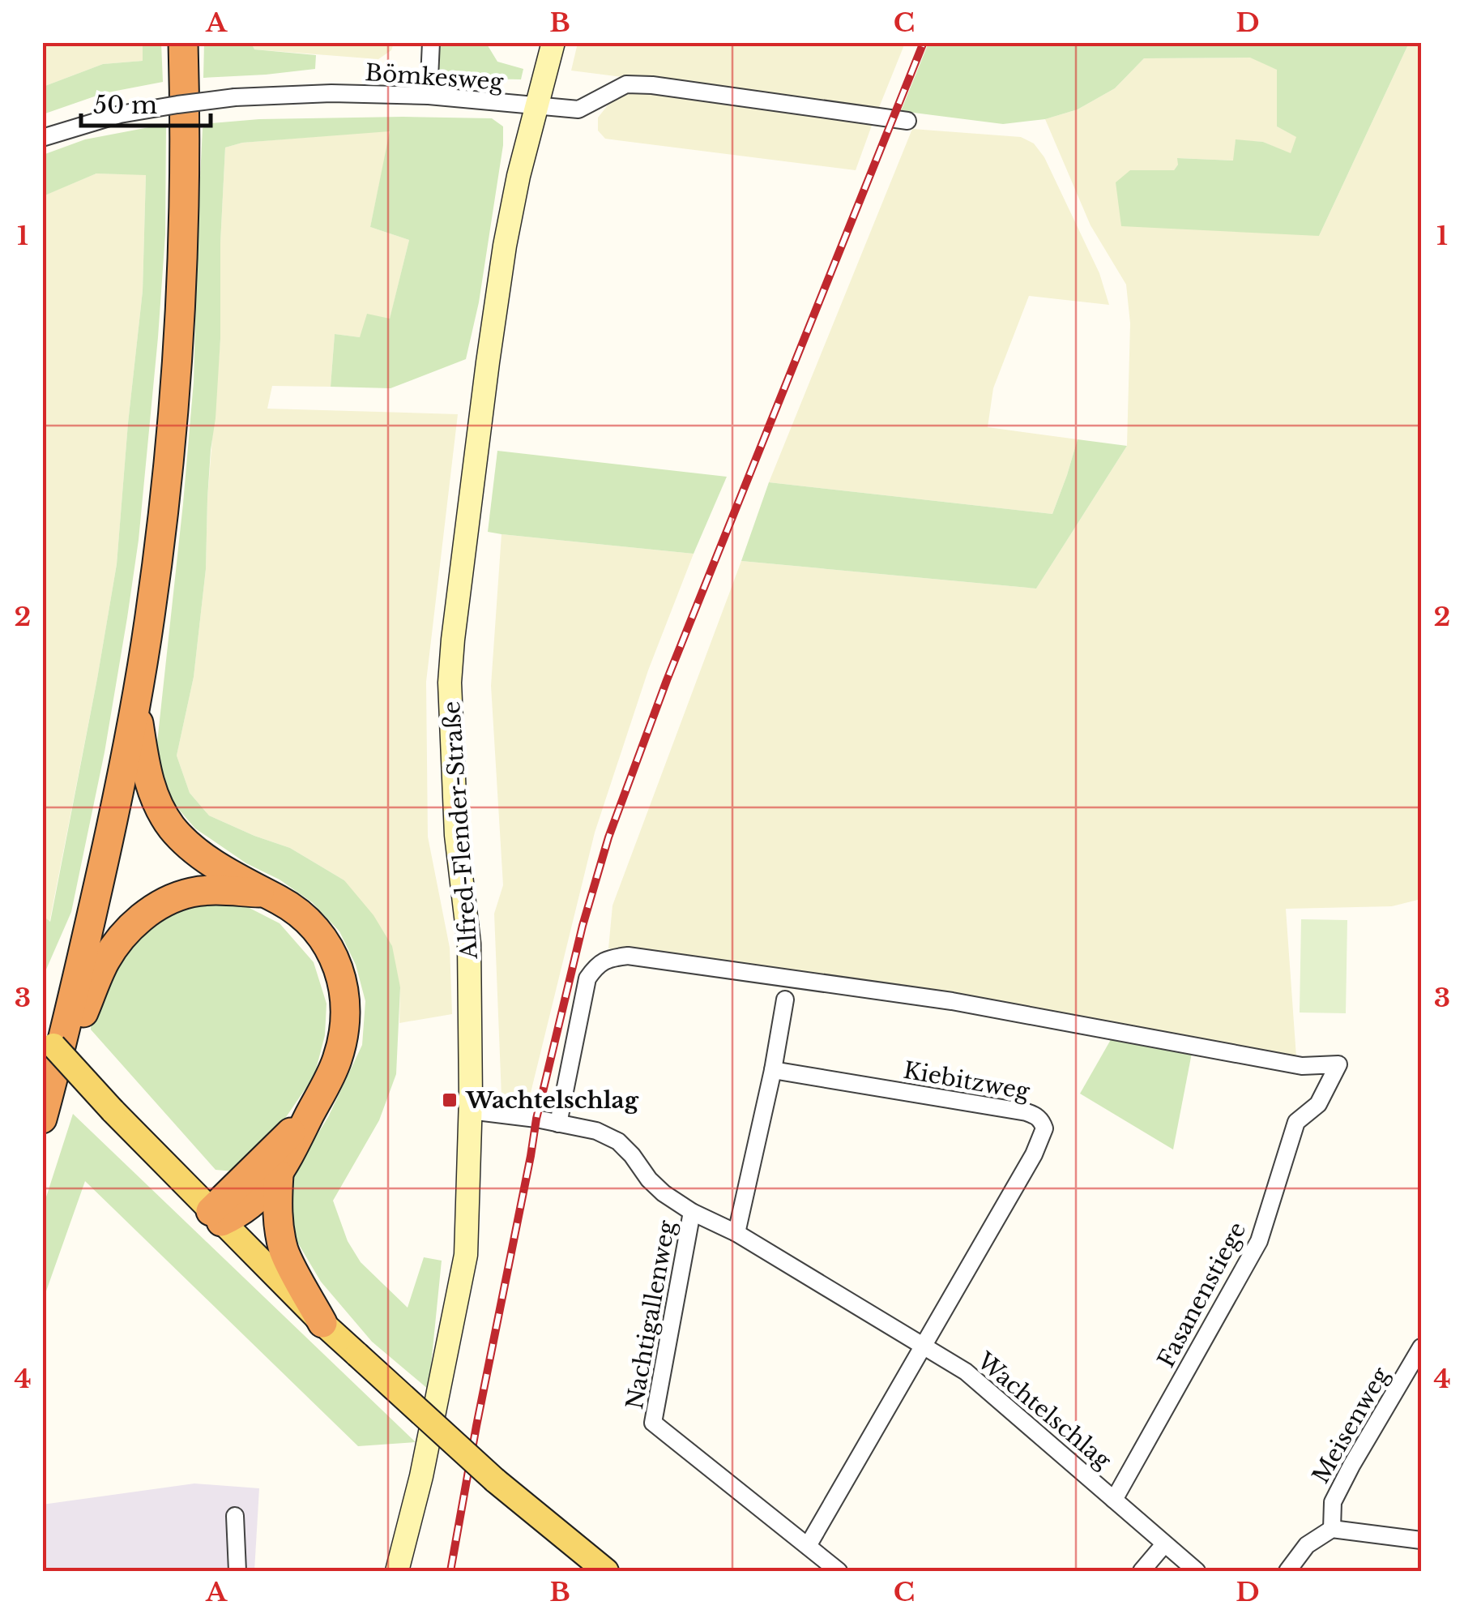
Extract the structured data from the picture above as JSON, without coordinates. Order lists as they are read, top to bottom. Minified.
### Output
{"streets":{"street":["Bömkesweg","Alfred-Flender-Straße","Kiebitzweg","Fasanenstiege","Nachtigallenweg","Wachtelschlag","Meisenweg"]},"crossings":[["Bömkesweg","Alfred-Flender-Straße"],["Alfred-Flender-Straße","Wachtelschlag"],["Kiebitzweg","Wachtelschlag"],["Fasanenstiege","Wachtelschlag"],["Nachtigallenweg","Wachtelschlag"]],"places":{"transit":["Wachtelschlag"]},"scale_bar":"50 m","grid":{"columns":["A","B","C","D"],"rows":["1","2","3","4"]}}
